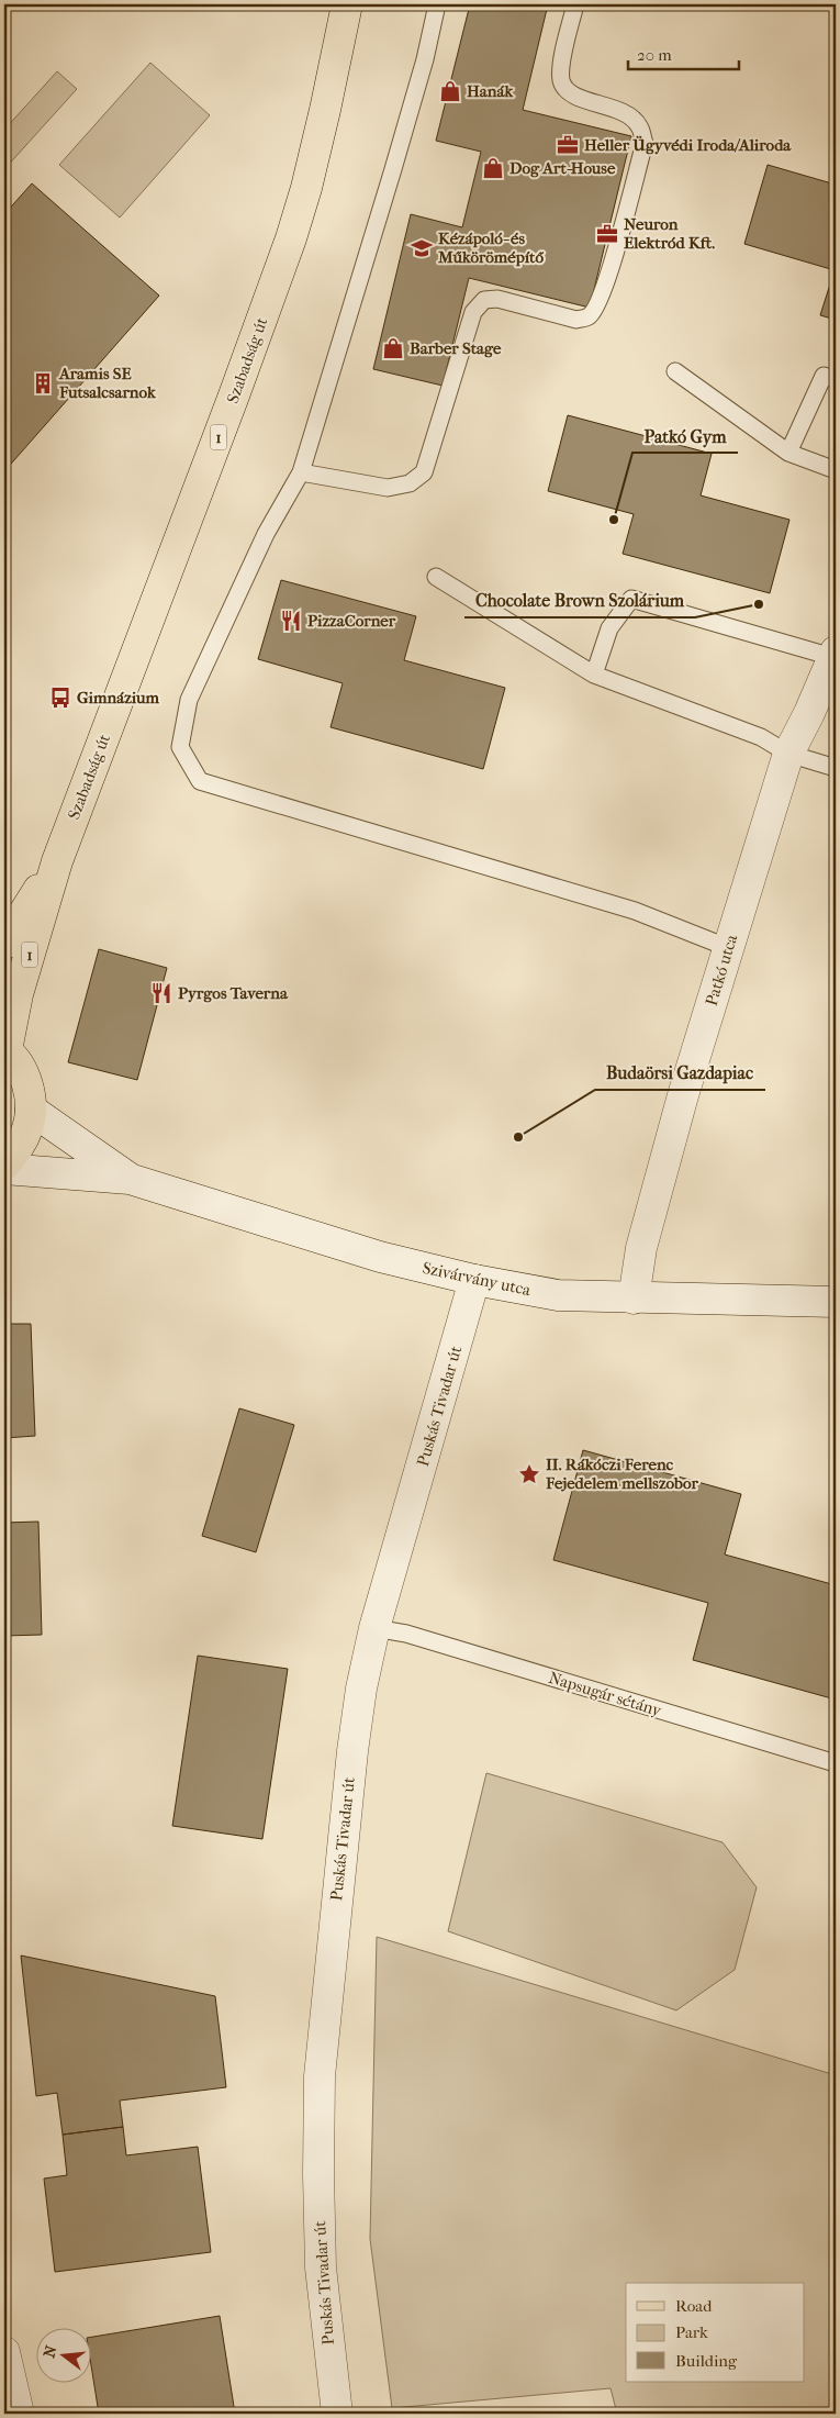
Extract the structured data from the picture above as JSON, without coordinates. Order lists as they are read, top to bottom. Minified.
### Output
{"streets":{"main road":["Szabadság út","1"],"street":["Patkó utca","Szivárvány utca","Puskás Tivadar út"],"lane":["Napsugár sétány"]},"crossings":[["Szabadság út","Szivárvány utca"],["Patkó utca","Szivárvány utca"],["Szivárvány utca","Puskás Tivadar út"],["Puskás Tivadar út","Napsugár sétány"]],"places":{"shop":["Hanák","Dog Art-House","Barber Stage"],"office":["Heller Ügyvédi Iroda/Aliroda","Neuron Elektród Kft."],"school or university":["Kézápoló- és Műkörömépítő"],"building":["Aramis SE Futsalcsarnok"],"other":["Patkó Gym","Chocolate Brown Szolárium","Budaörsi Gazdapiac"],"restaurant":["PizzaCorner","Pyrgos Taverna"],"bus stop":["Gimnázium"],"place":["II. Rákóczi Ferenc Fejedelem mellszobor"]},"legend":["Road","Park","Building"],"scale_bar":"20 m","north":"left"}
